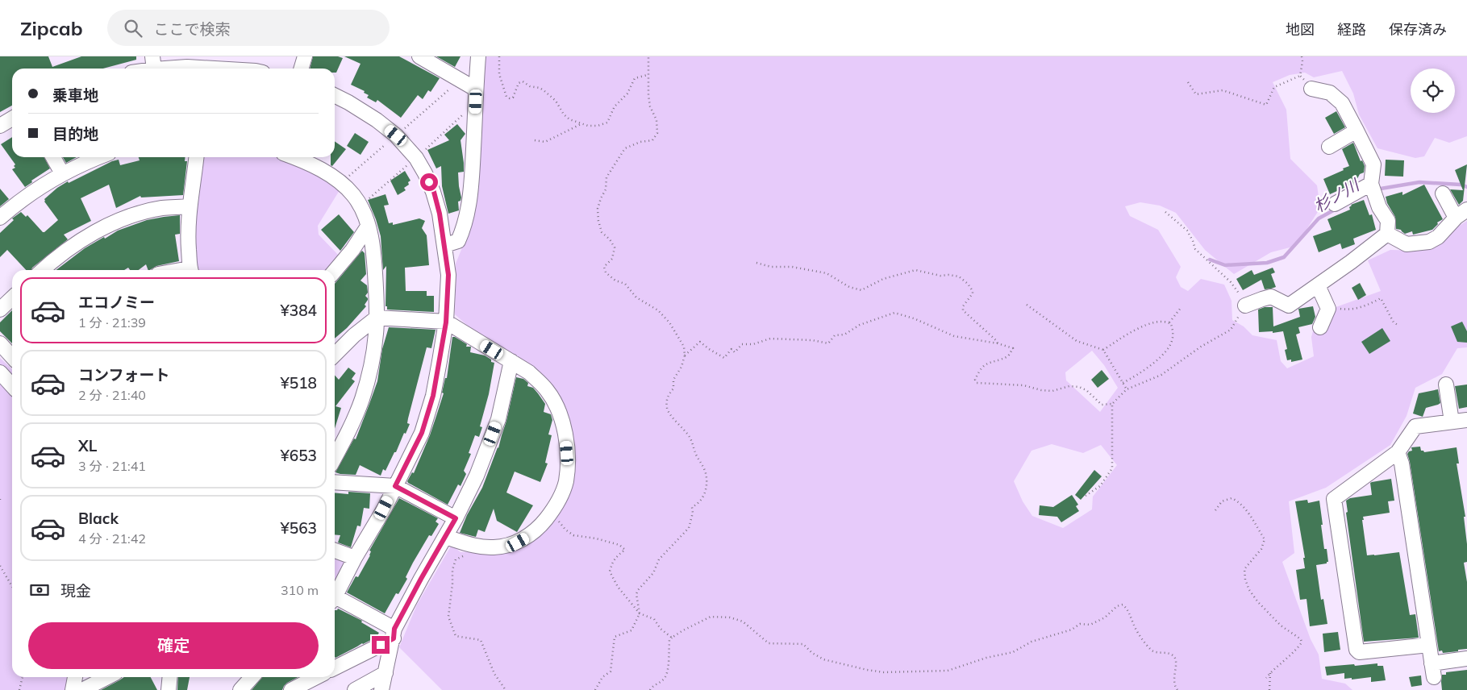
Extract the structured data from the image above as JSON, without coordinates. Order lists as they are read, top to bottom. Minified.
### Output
{"water":["杉ノ川"],"page":{"header":"Zipcab","search":"ここで検索","nav":["地図","経路","保存済み"],"banner":["乗車地","目的地"],"list":[{"name":"エコノミー","note":"1 分 · 21:39","value":"¥384"},{"name":"コンフォート","note":"2 分 · 21:40","value":"¥518"},{"name":"XL","note":"3 分 · 21:41","value":"¥653"},{"name":"Black","note":"4 分 · 21:42","value":"¥563"}],"pay":["現金","310 m"],"buttons":"確定"}}
